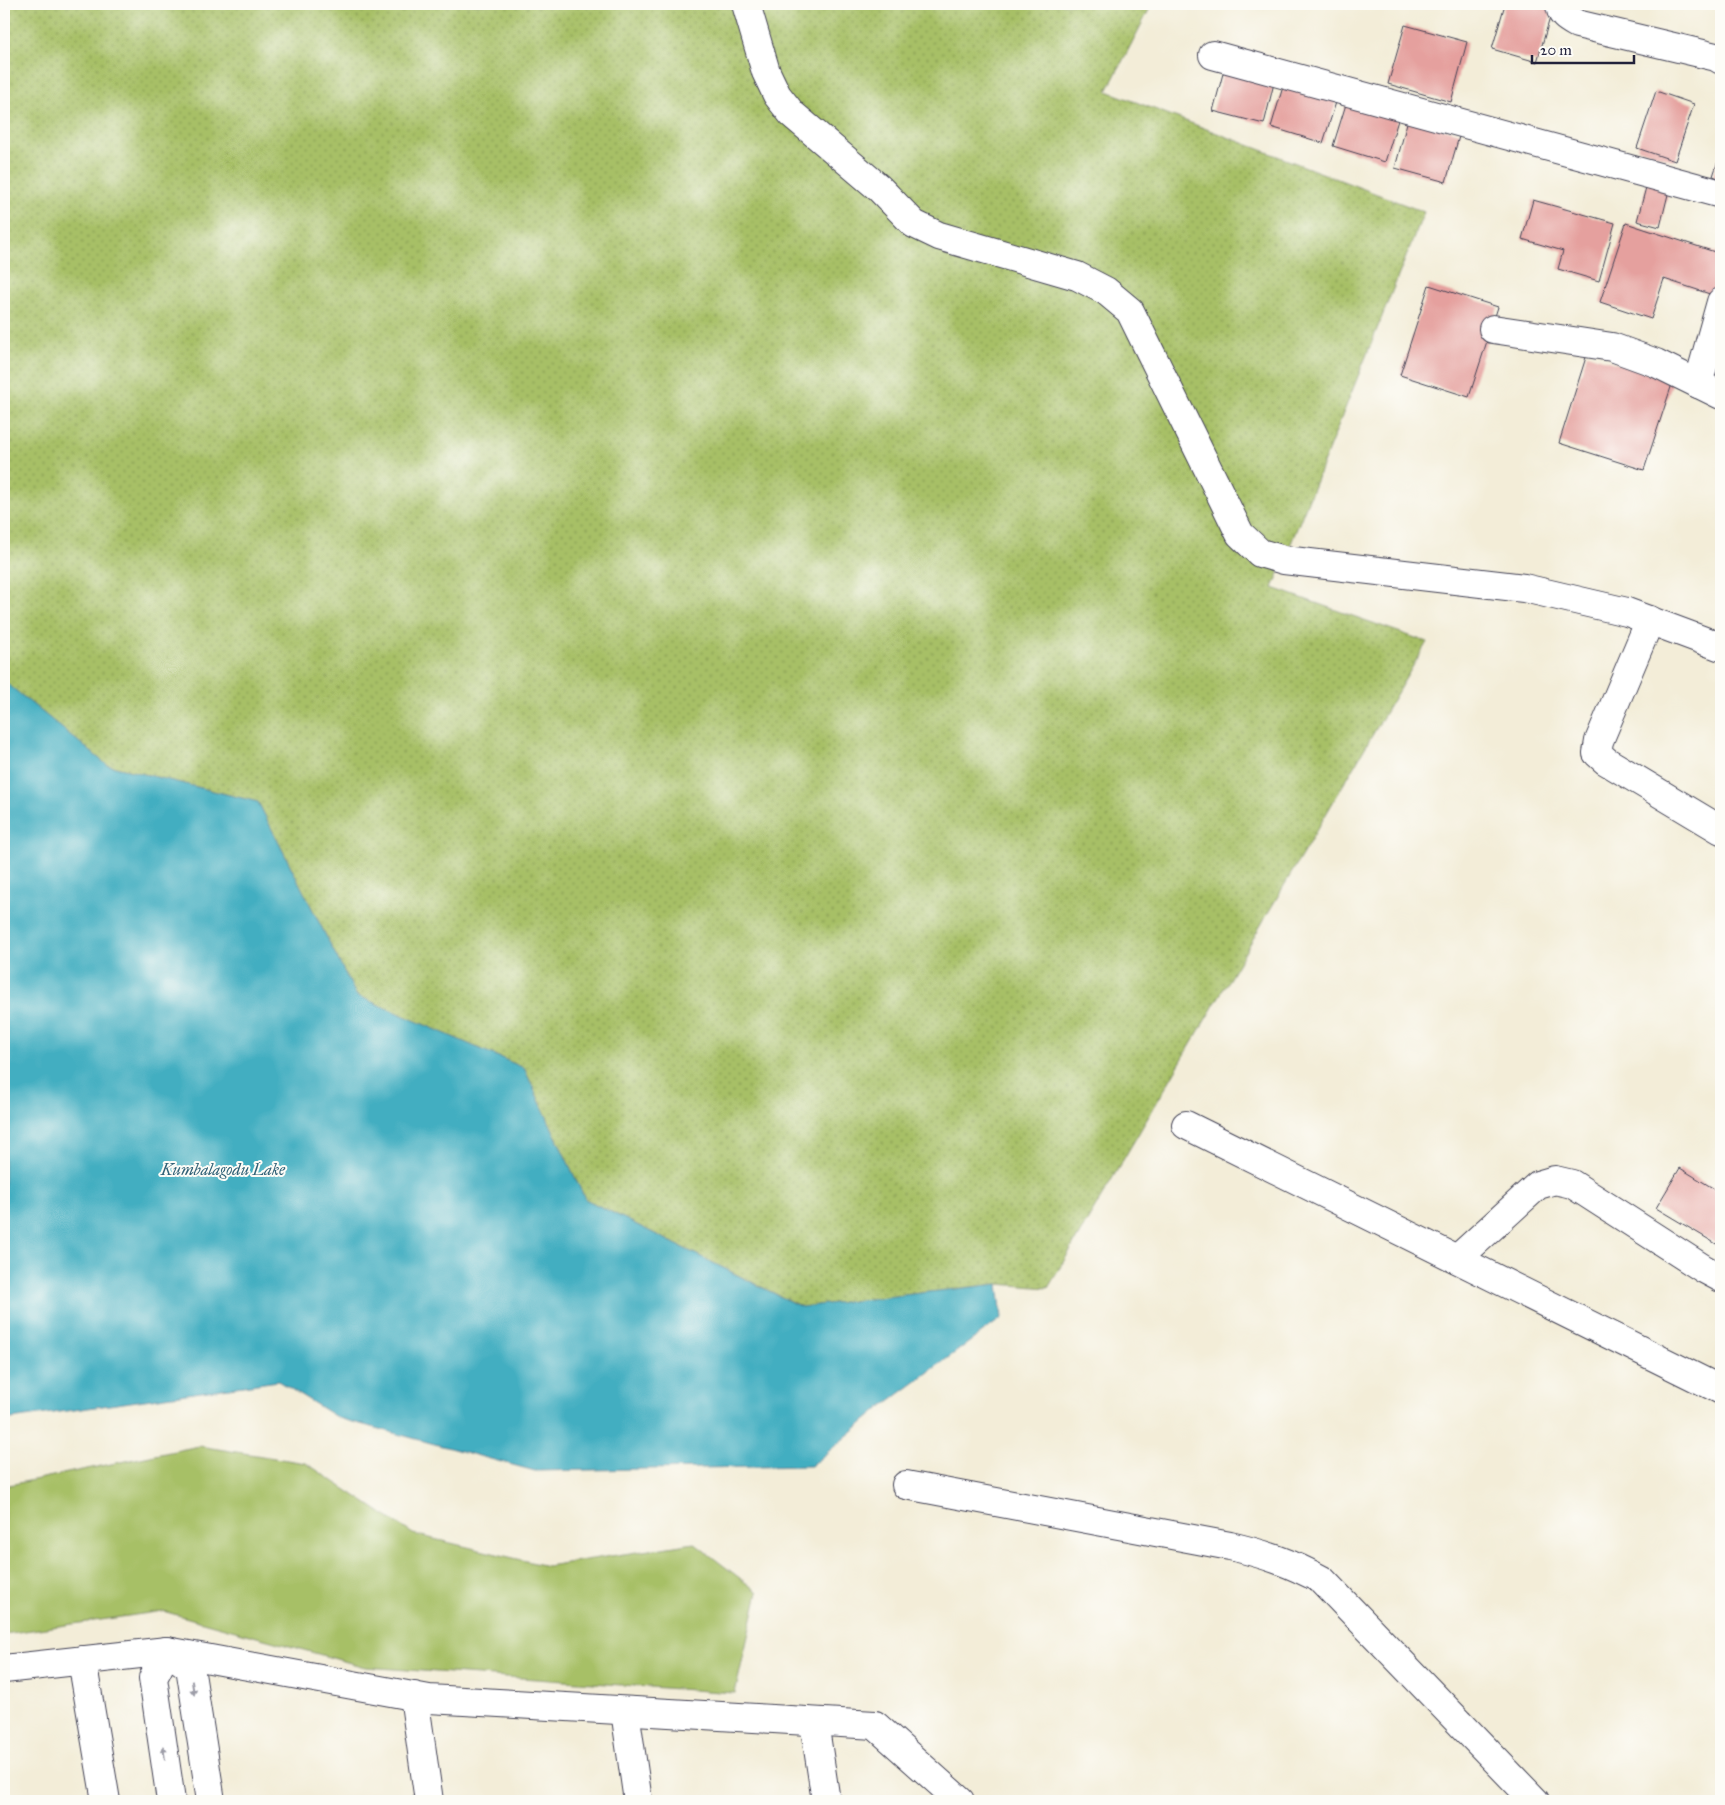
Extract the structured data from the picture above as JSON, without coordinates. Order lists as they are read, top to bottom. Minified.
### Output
{"water":["Kumbalagodu Lake"],"scale_bar":"20 m"}
